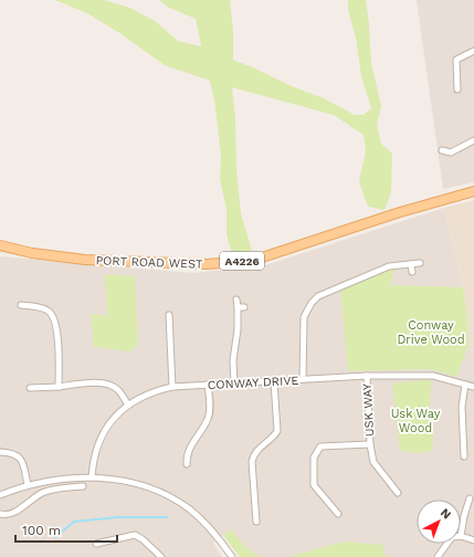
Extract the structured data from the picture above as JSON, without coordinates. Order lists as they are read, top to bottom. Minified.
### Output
{"streets":{"main road":["A4226","PORT ROAD WEST"],"street":["CONWAY DRIVE","USK WAY"]},"crossings":[["CONWAY DRIVE","USK WAY"]],"parks":["Conway Drive Wood","Usk Way Wood"],"scale_bar":"100 m","north":"top right"}
